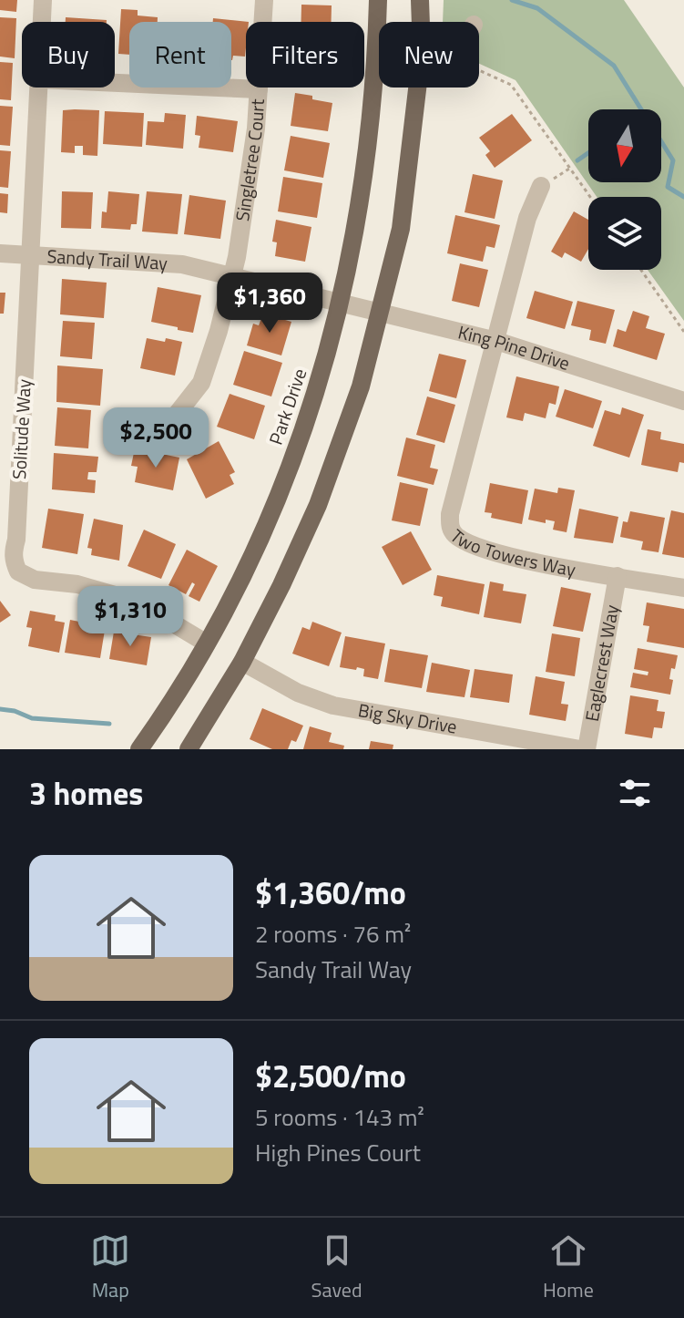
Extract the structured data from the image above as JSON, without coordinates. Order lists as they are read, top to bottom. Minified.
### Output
{"streets":{"main road":["Park Drive"],"street":["Singletree Court","Sandy Trail Way","King Pine Drive","Solitude Way","Two Towers Way","Eaglecrest Way","Big Sky Drive"]},"crossings":[["Singletree Court","Sandy Trail Way"],["Sandy Trail Way","King Pine Drive"],["Sandy Trail Way","Park Drive"],["Sandy Trail Way","Solitude Way"],["King Pine Drive","Park Drive"],["King Pine Drive","Two Towers Way"],["Park Drive","Solitude Way"],["Two Towers Way","Eaglecrest Way"]],"north":"bottom","page":{"chip":["Buy","Rent","Filters","New"],"price":["$1,360","$2,500","$1,310"],"heading":"3 homes","list":[{"name":"$1,360/mo","note":"2 rooms · 76 m² · Sandy Trail Way"},{"name":"$2,500/mo","note":"5 rooms · 143 m² · High Pines Court"}],"tabs":["Map","Saved","Home"]}}
